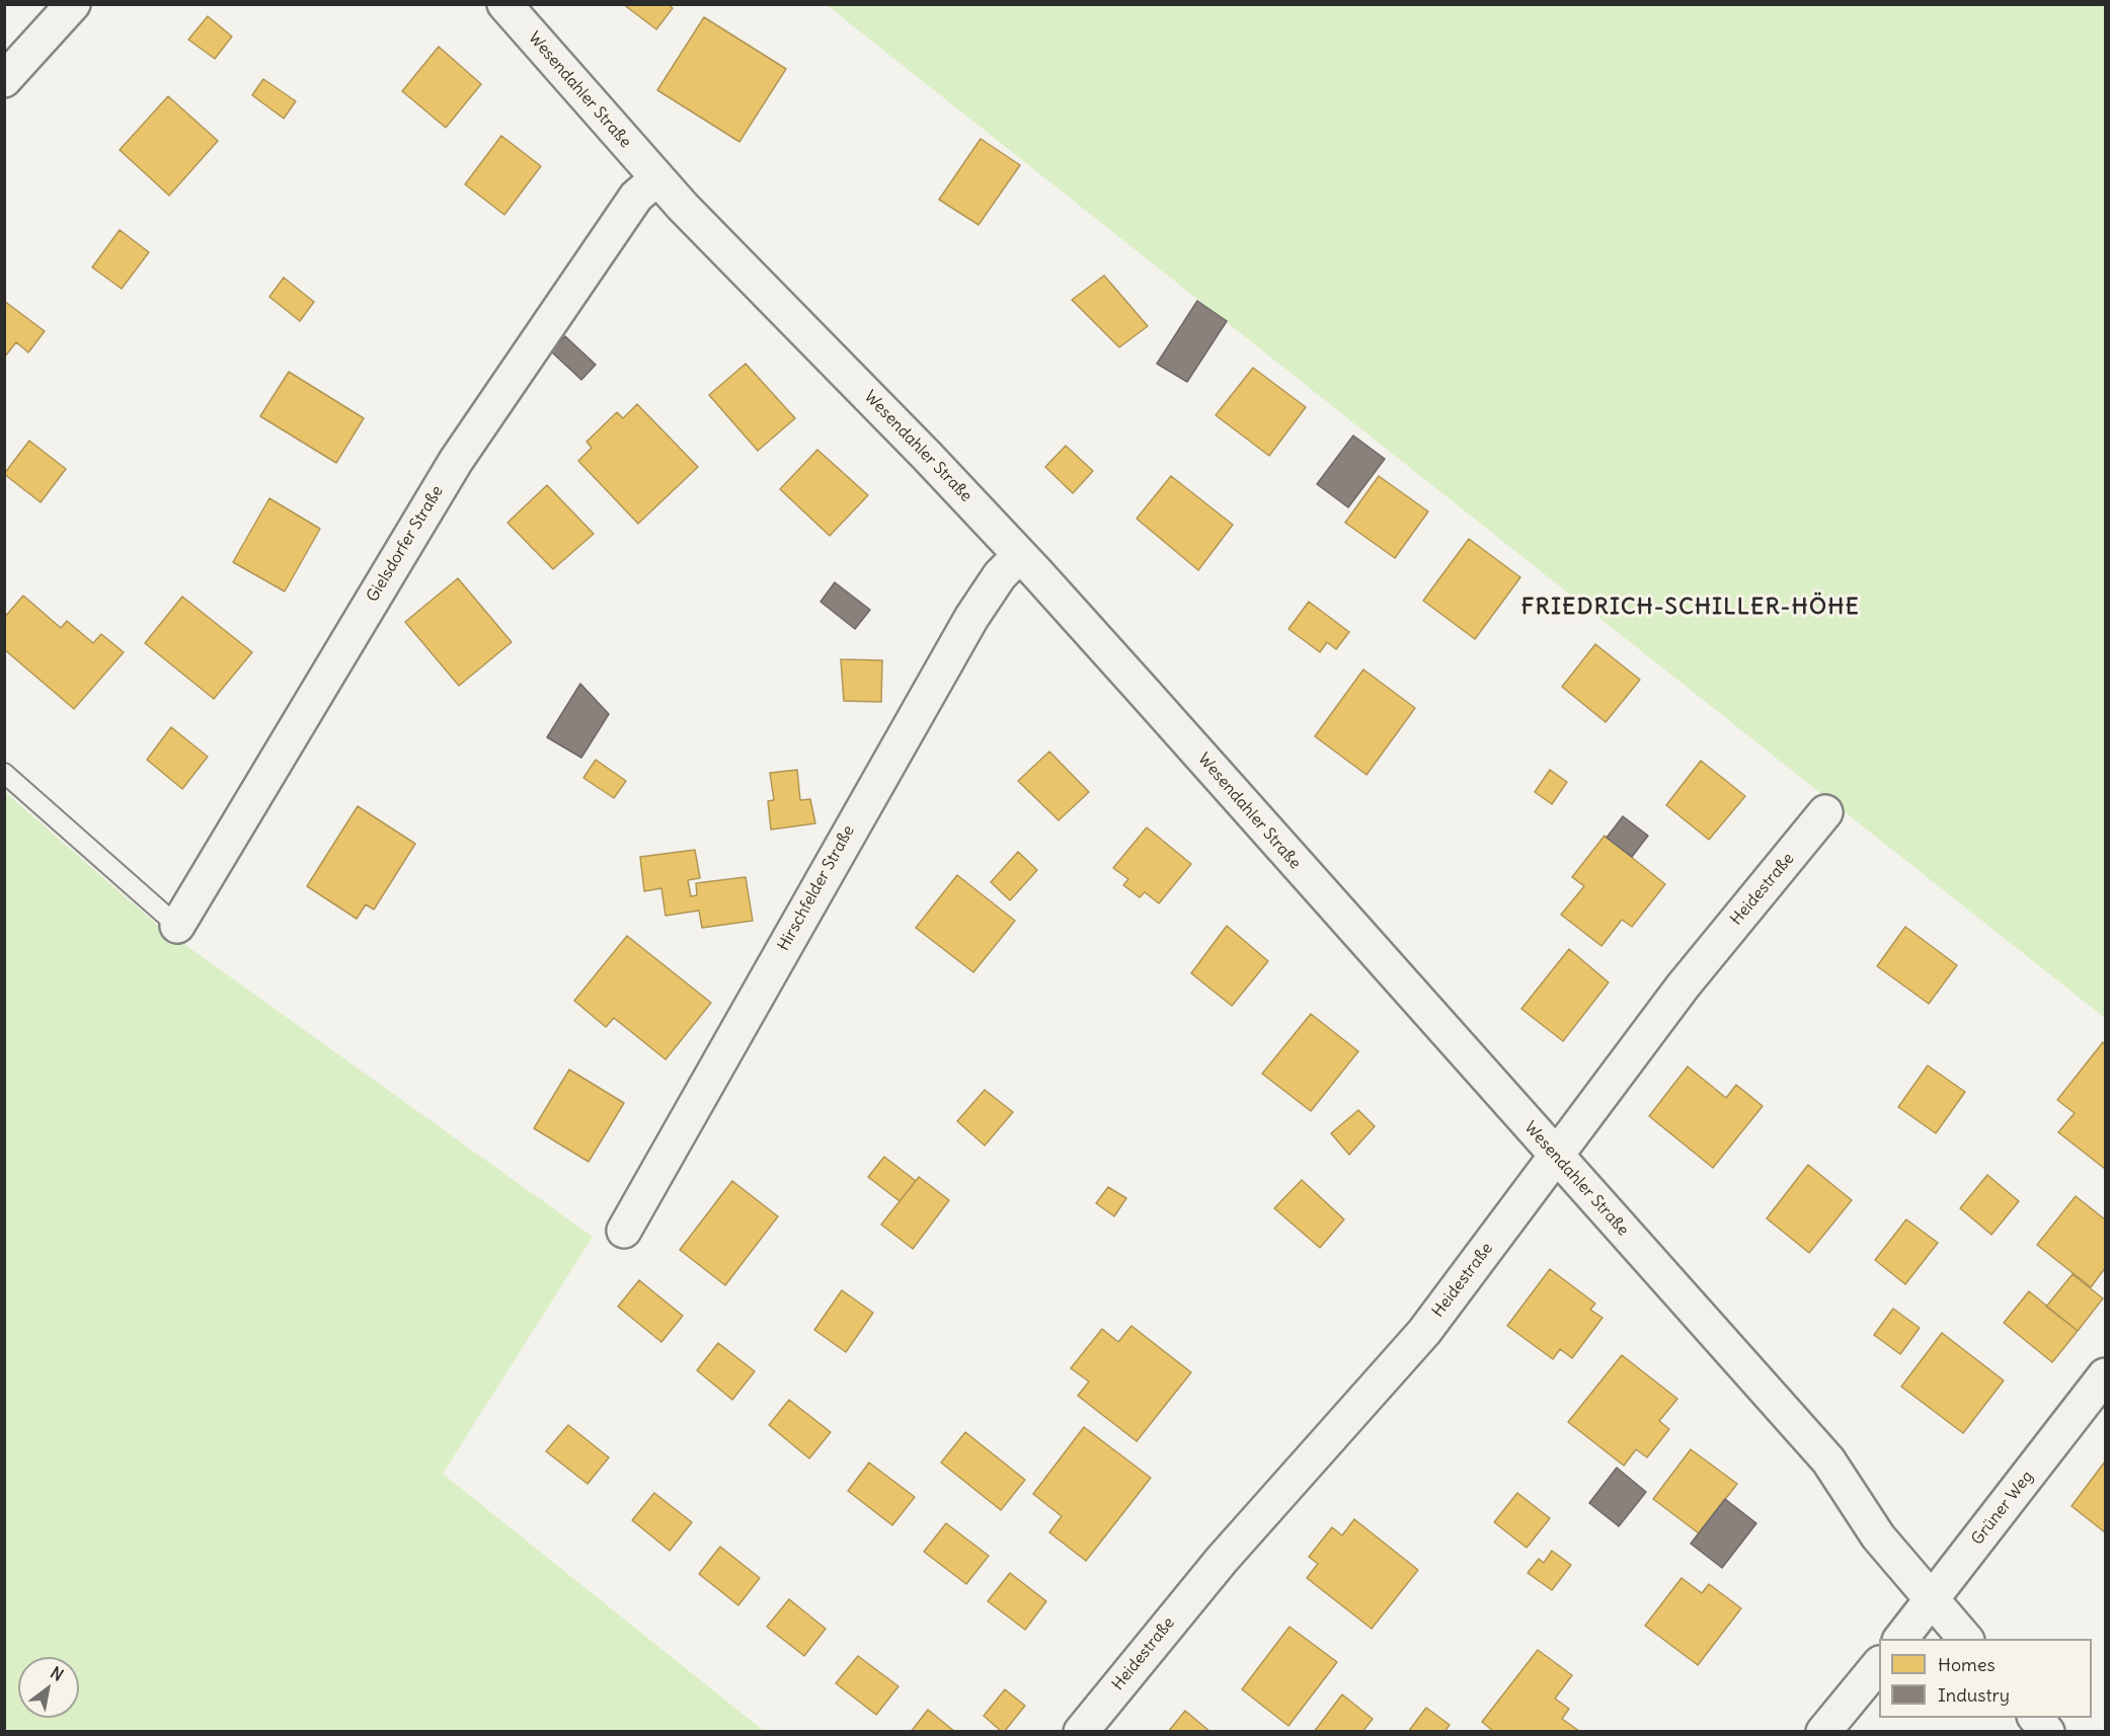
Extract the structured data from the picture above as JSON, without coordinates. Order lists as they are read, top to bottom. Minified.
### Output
{"streets":{"street":["Wesendahler Straße","Gielsdorfer Straße","Hirschfelder Straße","Heidestraße","Grüner Weg"]},"crossings":[["Wesendahler Straße","Gielsdorfer Straße"],["Wesendahler Straße","Hirschfelder Straße"],["Wesendahler Straße","Heidestraße"],["Wesendahler Straße","Grüner Weg"]],"districts":["FRIEDRICH-SCHILLER-HÖHE"],"legend":["Homes","Industry"],"north":"top right"}
